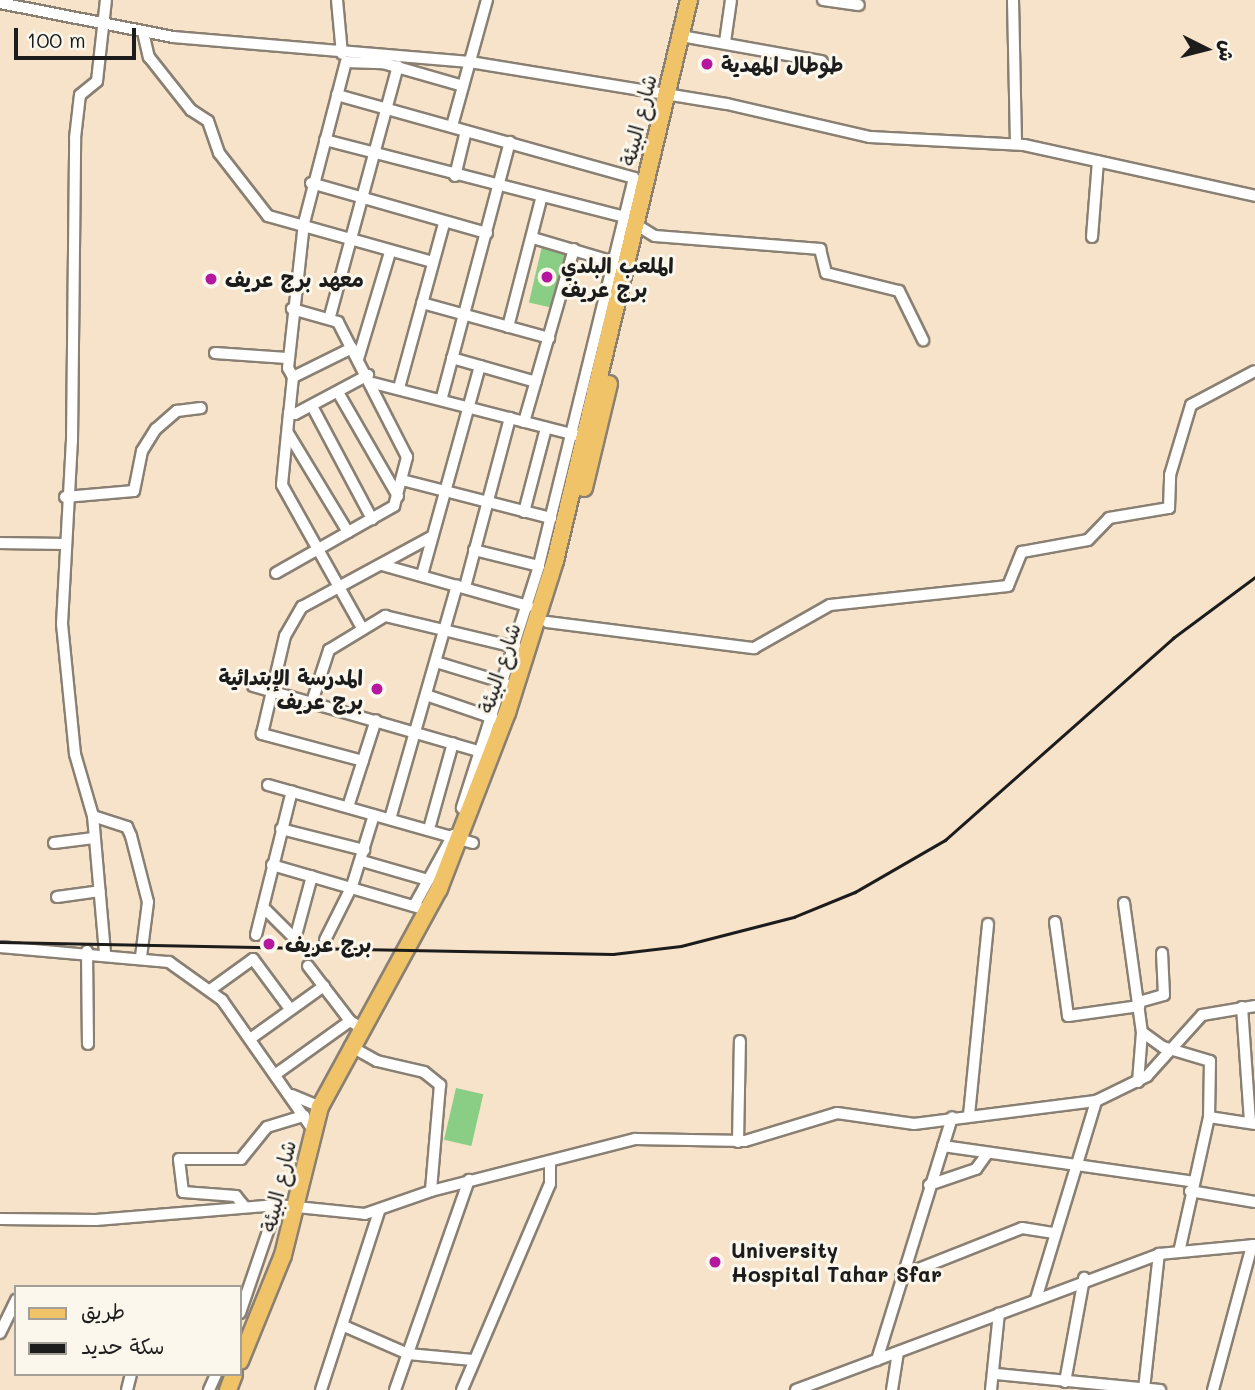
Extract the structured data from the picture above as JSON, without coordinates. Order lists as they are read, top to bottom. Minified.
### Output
{"streets":{"main road":["شارع البيئة"]},"places":["طوطال المهدية","الملعب البلدي برج عريف","معهد برج عريف","المدرسة الإبتدائية برج عريف","برج عريف","University Hospital Tahar Sfar"],"legend":["طريق","سكة حديد"],"scale_bar":"100 m","north":"right"}
